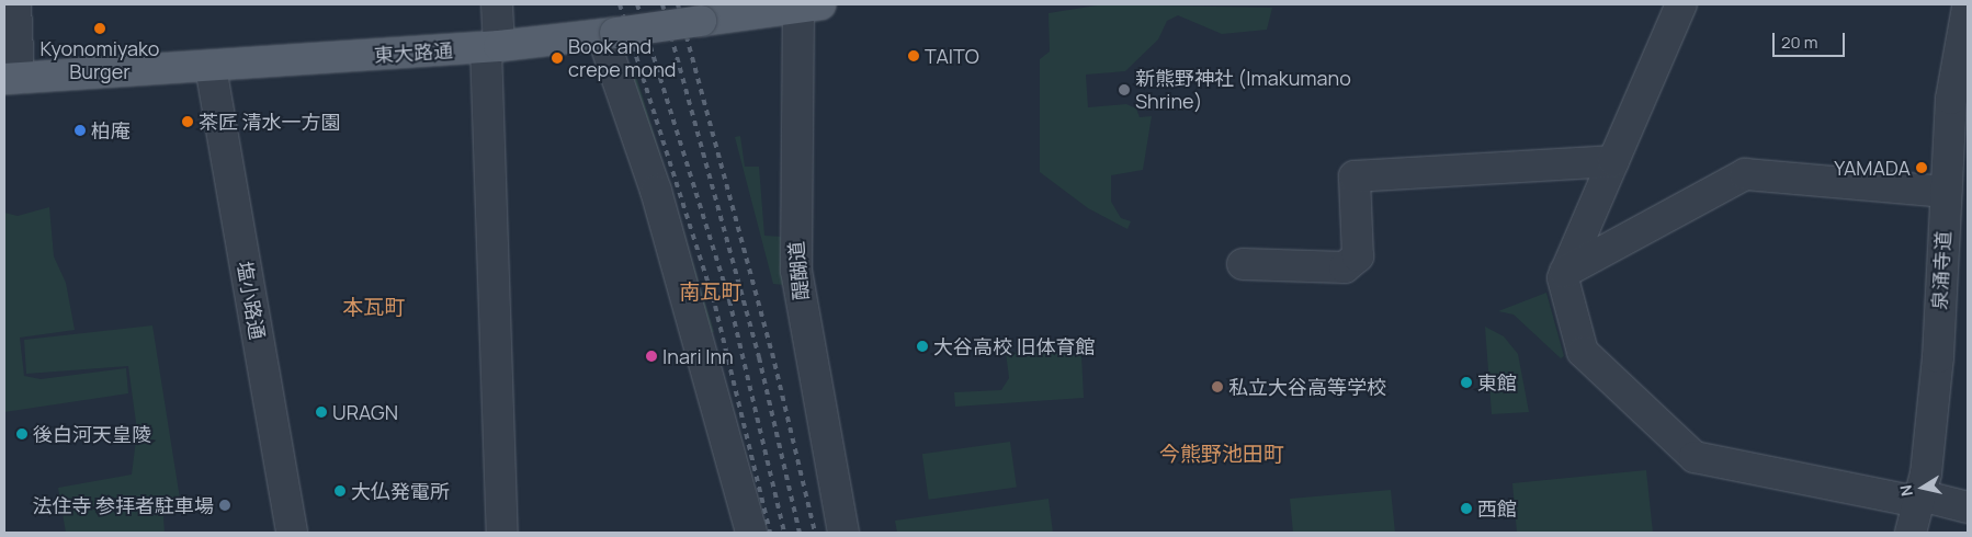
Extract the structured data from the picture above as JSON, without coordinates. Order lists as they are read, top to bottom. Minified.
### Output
{"streets":{"main road":["東大路通"],"street":["醍醐道","泉涌寺道","塩小路通"]},"crossings":[["東大路通","醍醐道"],["東大路通","塩小路通"]],"districts":["南瓦町","本瓦町","今熊野池田町"],"places":["Kyonomiyako Burger","TAITO","Book and crepe mond","新熊野神社 (Imakumano Shrine)","茶匠 清水一方園","柏庵","YAMADA","大谷高校 旧体育館","Inari Inn","東館","私立大谷高等学校","URAGN","後白河天皇陵","大仏発電所","法住寺 参拝者駐車場","西館"],"scale_bar":"20 m","north":"left"}
